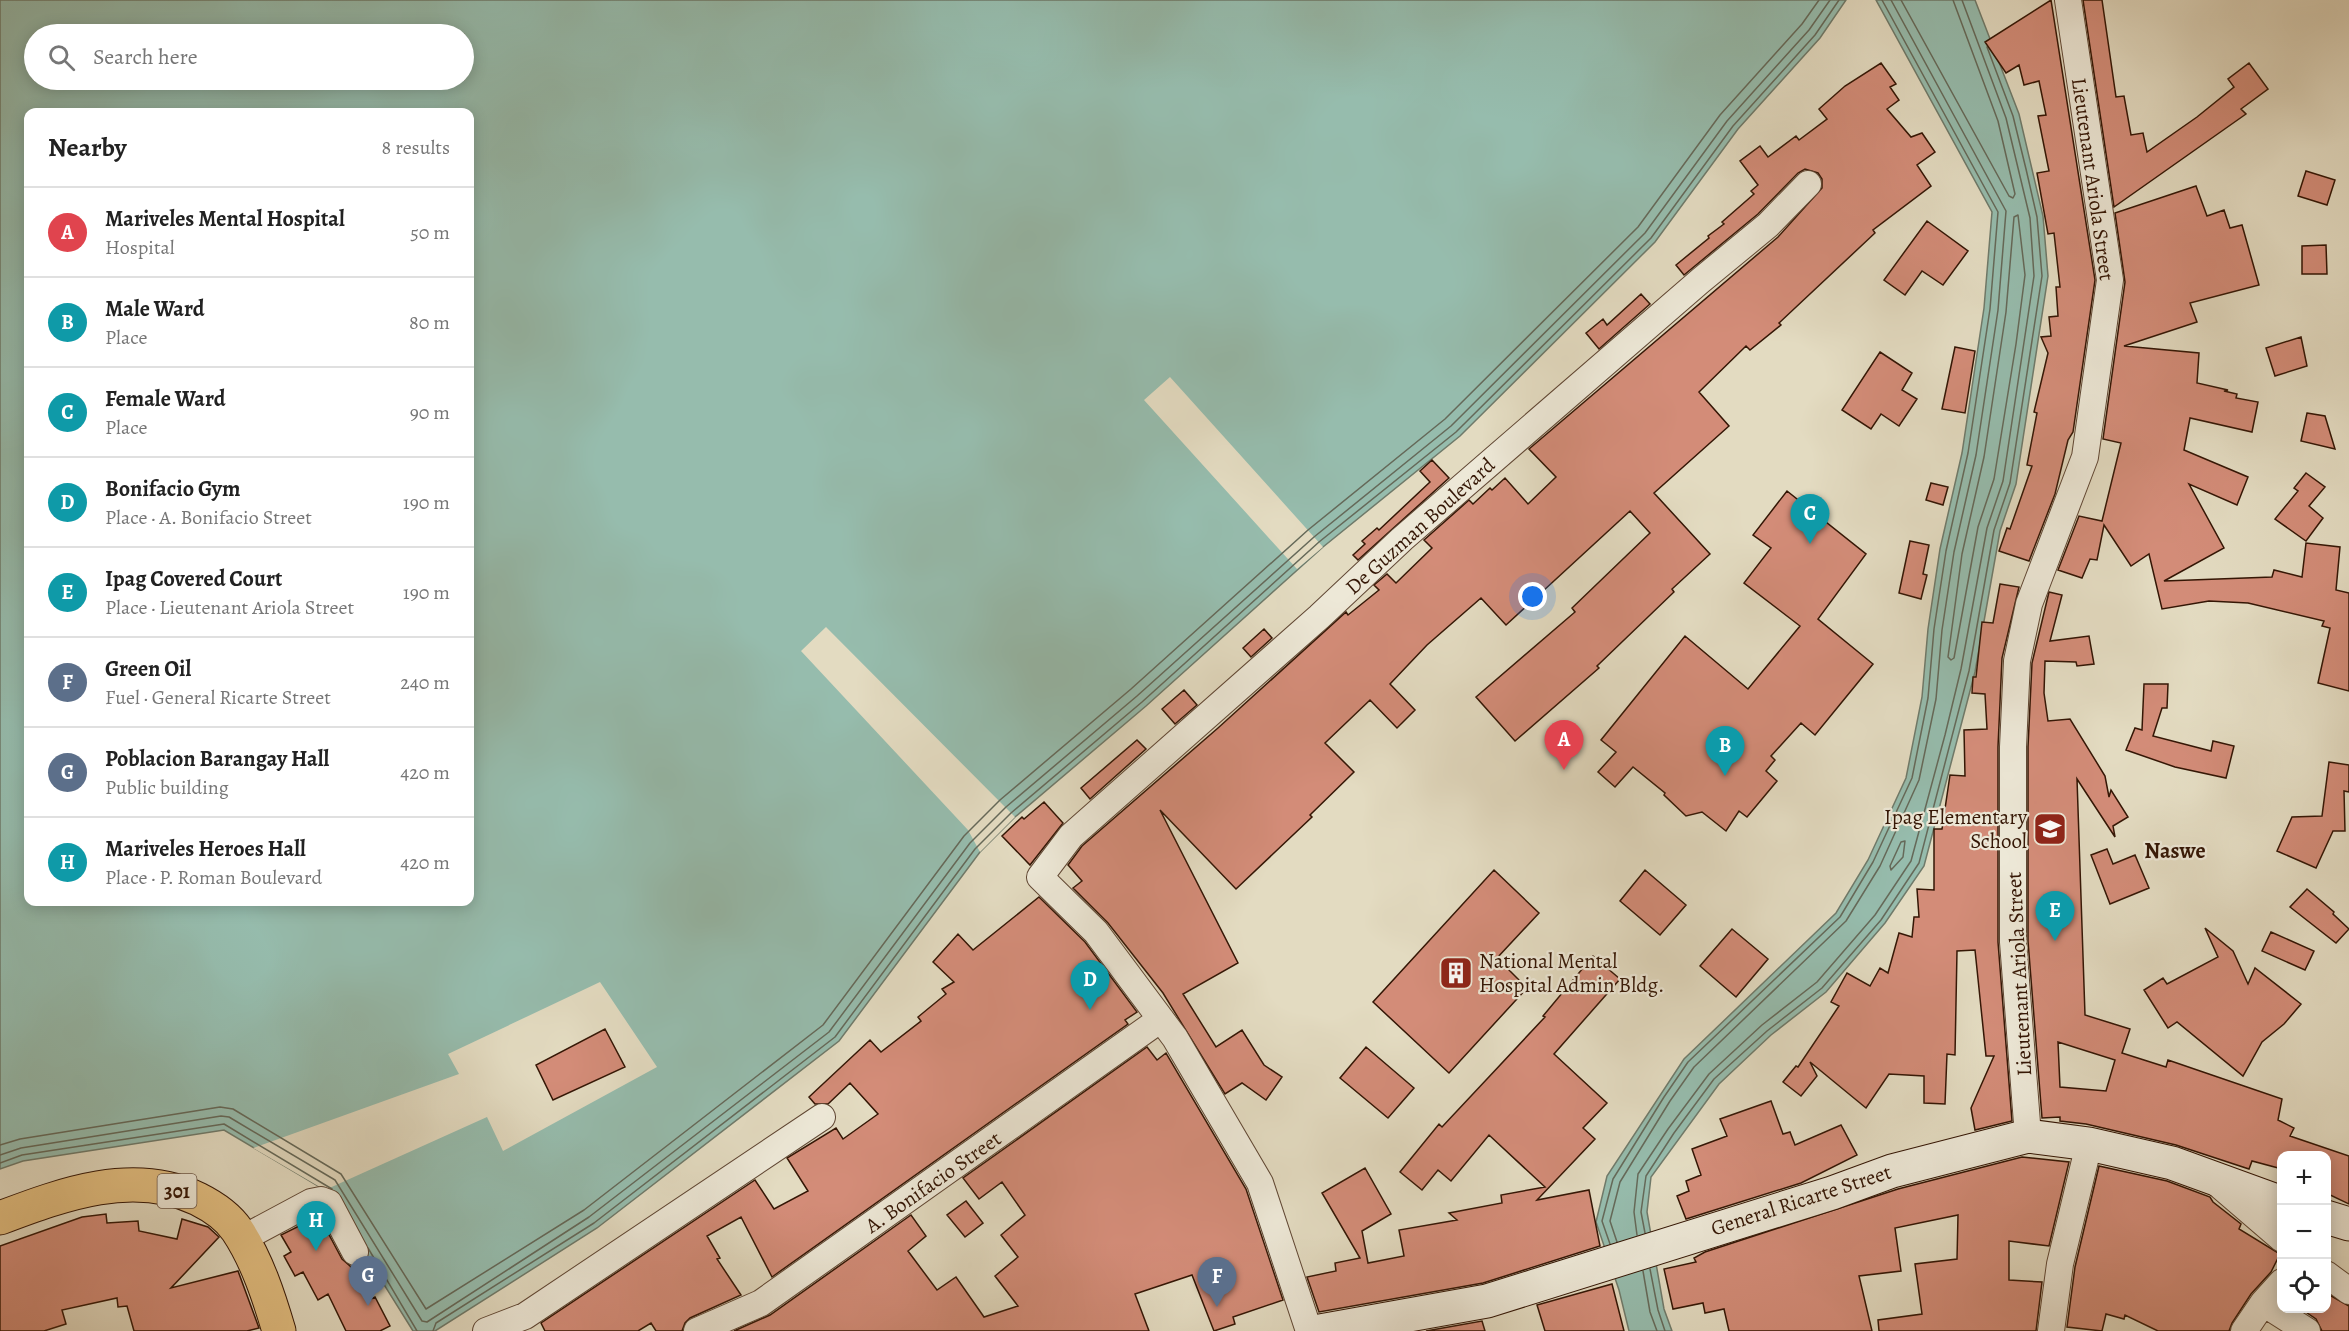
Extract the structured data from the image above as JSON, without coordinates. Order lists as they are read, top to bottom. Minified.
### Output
{"streets":{"main road":["301","General Ricarte Street"],"street":["Lieutenant Ariola Street","De Guzman Boulevard","A. Bonifacio Street"]},"crossings":[["Lieutenant Ariola Street","General Ricarte Street"],["De Guzman Boulevard","A. Bonifacio Street"]],"districts":["Naswe"],"places":{"school or university":["Ipag Elementary School"],"building":["National Mental Hospital Admin Bldg."]},"page":{"search":"Search here","heading":["Nearby","8 results"],"list":[{"mark":"A","name":"Mariveles Mental Hospital","note":"Hospital","value":"50 m"},{"mark":"B","name":"Male Ward","note":"Place","value":"80 m"},{"mark":"C","name":"Female Ward","note":"Place","value":"90 m"},{"mark":"D","name":"Bonifacio Gym","note":"Place · A. Bonifacio Street","value":"190 m"},{"mark":"E","name":"Ipag Covered Court","note":"Place · Lieutenant Ariola Street","value":"190 m"},{"mark":"F","name":"Green Oil","note":"Fuel · General Ricarte Street","value":"240 m"},{"mark":"G","name":"Poblacion Barangay Hall","note":"Public building","value":"420 m"},{"mark":"H","name":"Mariveles Heroes Hall","note":"Place · P. Roman Boulevard","value":"420 m"}],"pins":["C","A","B","E","D","H","G","F"],"map_buttons":["+","−"]}}
